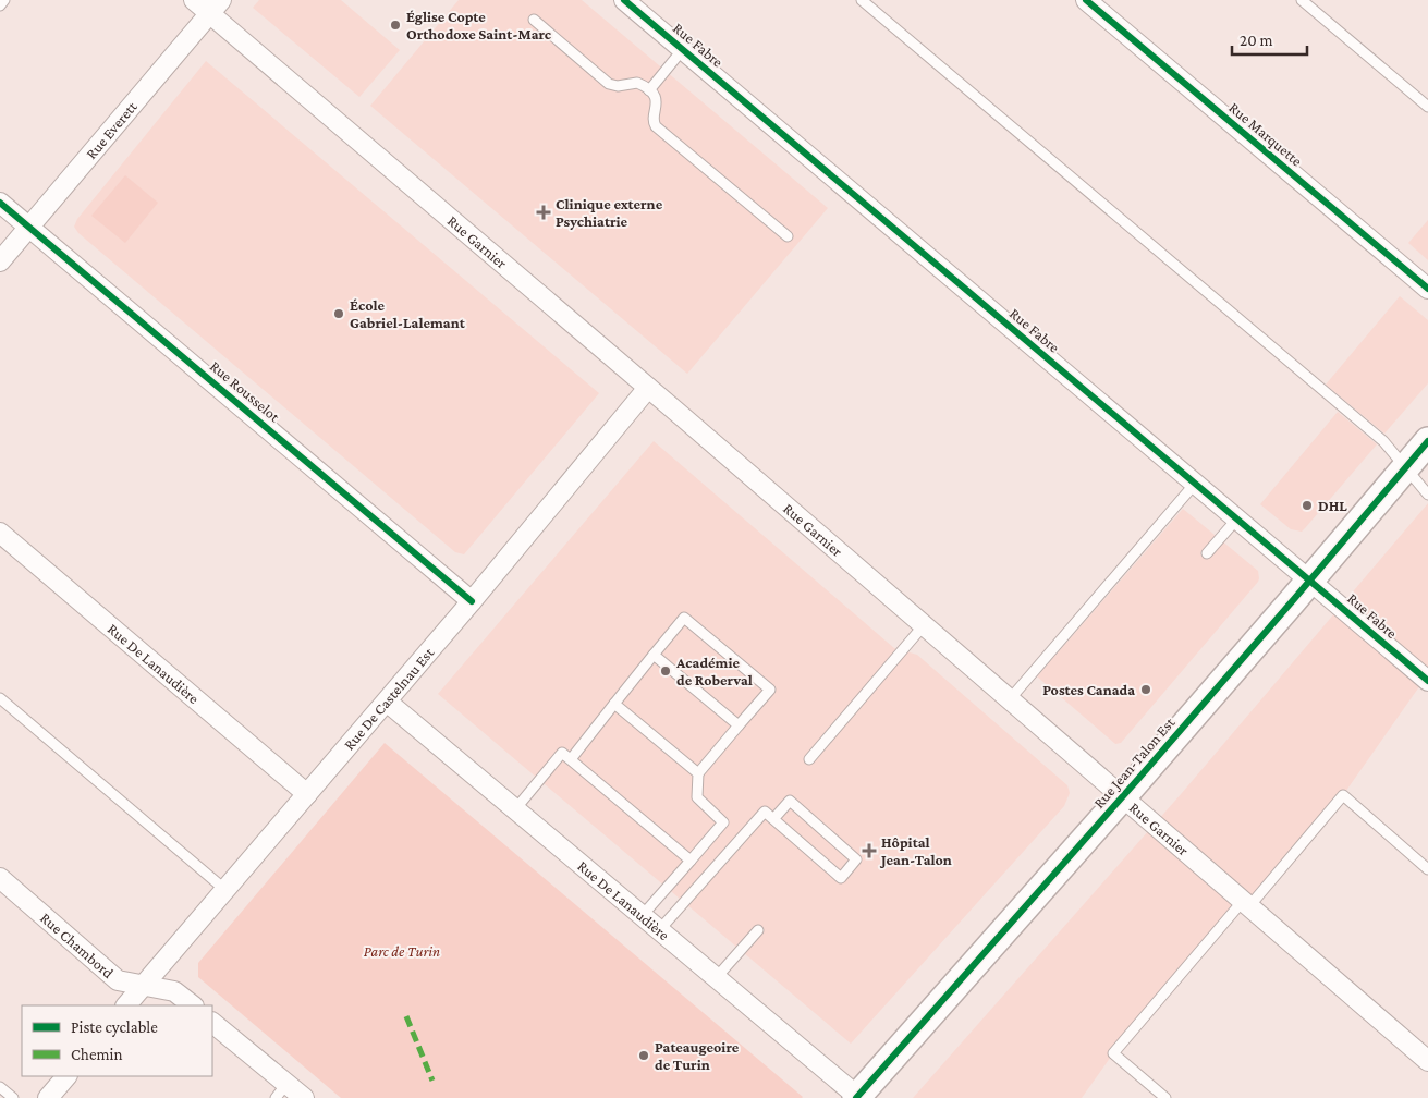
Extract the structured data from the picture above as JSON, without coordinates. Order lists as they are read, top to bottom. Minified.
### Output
{"streets":{"main road":["Rue Jean-Talon Est"],"street":["Rue Fabre","Rue Everett","Rue Marquette","Rue Garnier","Rue Rousselot","Rue De Lanaudière","Rue De Castelnau Est","Rue Chambord"]},"crossings":[["Rue Fabre","Rue Jean-Talon Est"],["Rue Everett","Rue Garnier"],["Rue Everett","Rue Rousselot"],["Rue Garnier","Rue De Castelnau Est"],["Rue Garnier","Rue Jean-Talon Est"],["Rue Rousselot","Rue De Castelnau Est"],["Rue De Lanaudière","Rue De Castelnau Est"],["Rue De Lanaudière","Rue Jean-Talon Est"],["Rue De Castelnau Est","Rue Chambord"]],"parks":["Parc de Turin"],"places":{"other":["Église Copte Orthodoxe Saint-Marc","École Gabriel-Lalemant","DHL","Académie de Roberval","Postes Canada","Pateaugeoire de Turin"],"health":["Clinique externe Psychiatrie","Hôpital Jean-Talon"]},"legend":["Piste cyclable","Chemin"],"scale_bar":"20 m"}
